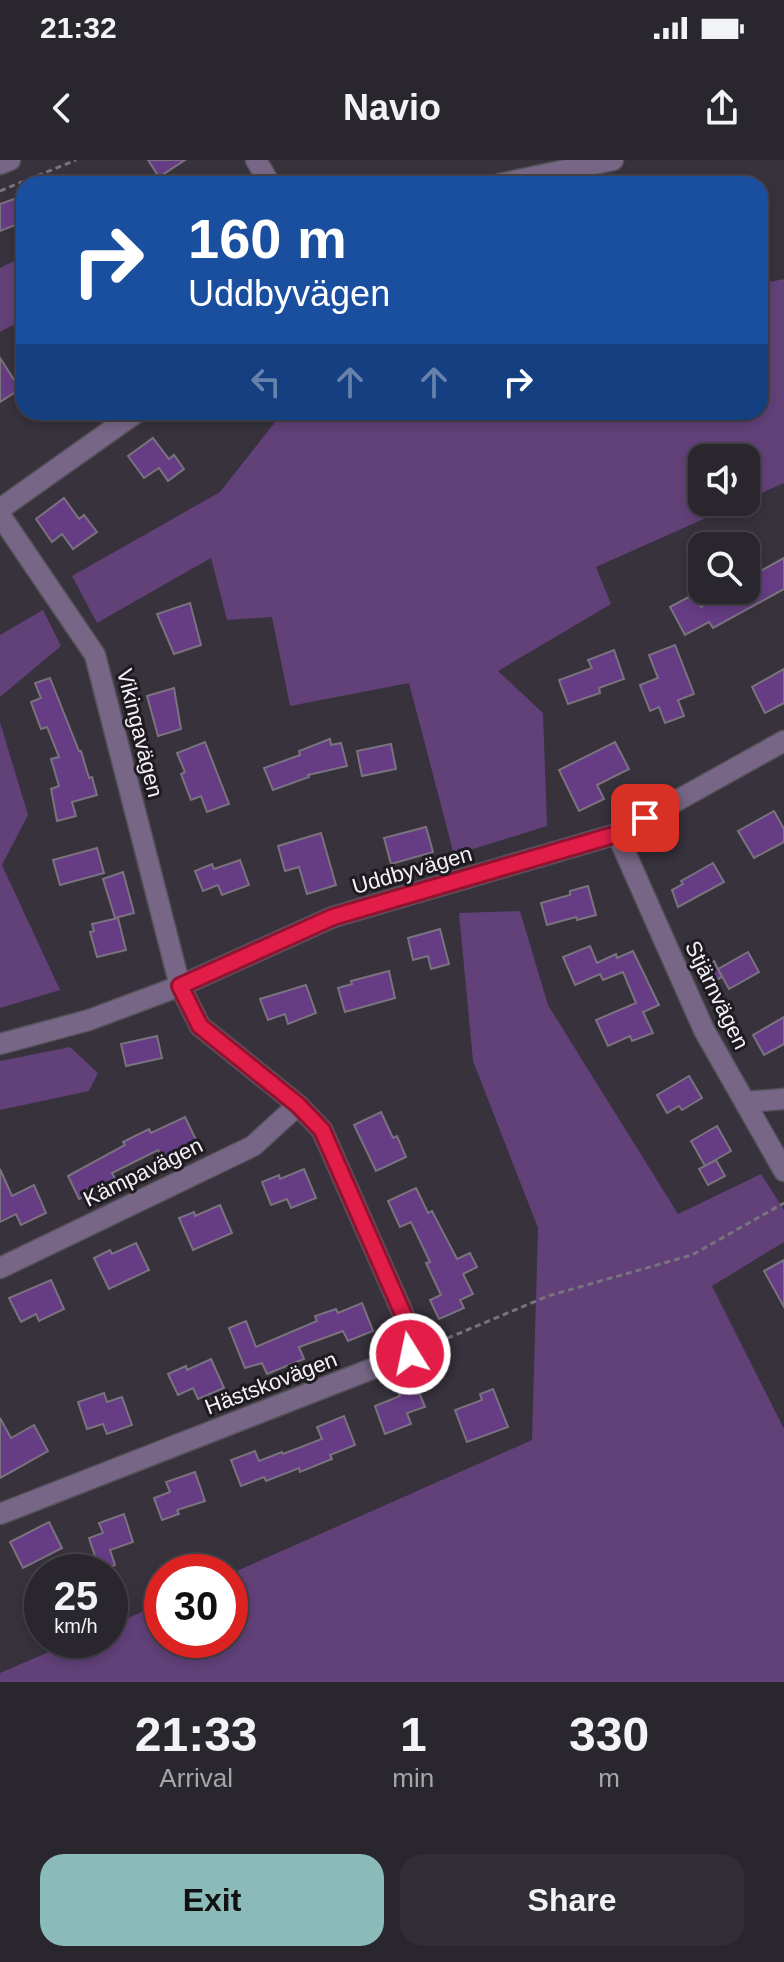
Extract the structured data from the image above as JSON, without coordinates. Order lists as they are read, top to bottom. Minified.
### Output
{"streets":{"street":["Vikingavägen","Uddbyvägen","Stjärnvägen","Kämpavägen","Hästskovägen"]},"crossings":[["Vikingavägen","Uddbyvägen"],["Uddbyvägen","Stjärnvägen"]],"page":{"status":"21:32","header":"Navio","turn":["160 m","Uddbyvägen"],"speed":"25 km/h","limit":"30","eta":["21:33","Arrival","1","min","330","m"],"buttons":["Exit","Share"]}}
